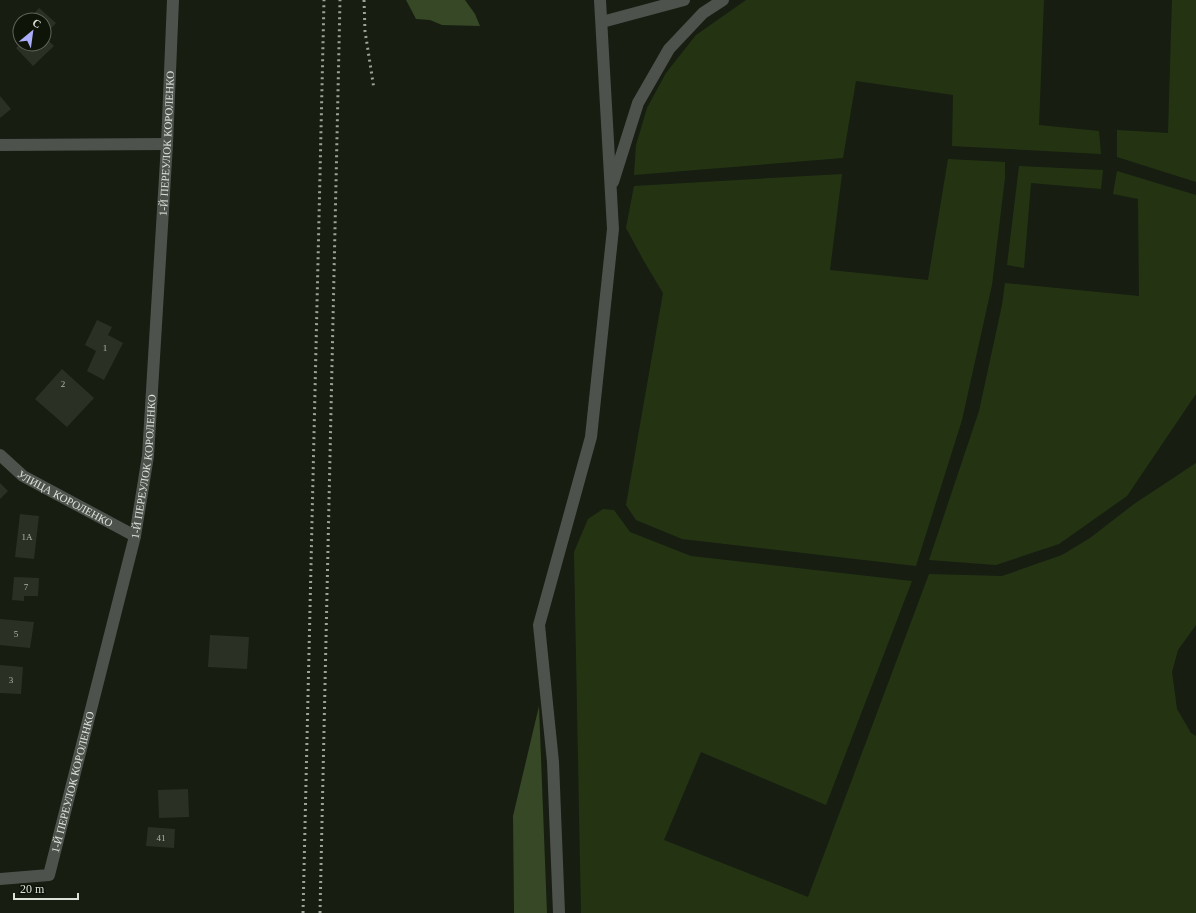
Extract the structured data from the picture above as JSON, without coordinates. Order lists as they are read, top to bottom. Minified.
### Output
{"streets":{"street":["1-Й ПЕРЕУЛОК КОРОЛЕНКО","УЛИЦА КОРОЛЕНКО"]},"crossings":[["1-Й ПЕРЕУЛОК КОРОЛЕНКО","УЛИЦА КОРОЛЕНКО"]],"house_numbers":["1","2","1А","7","5","3","41"],"scale_bar":"20 m","north":"top right"}
